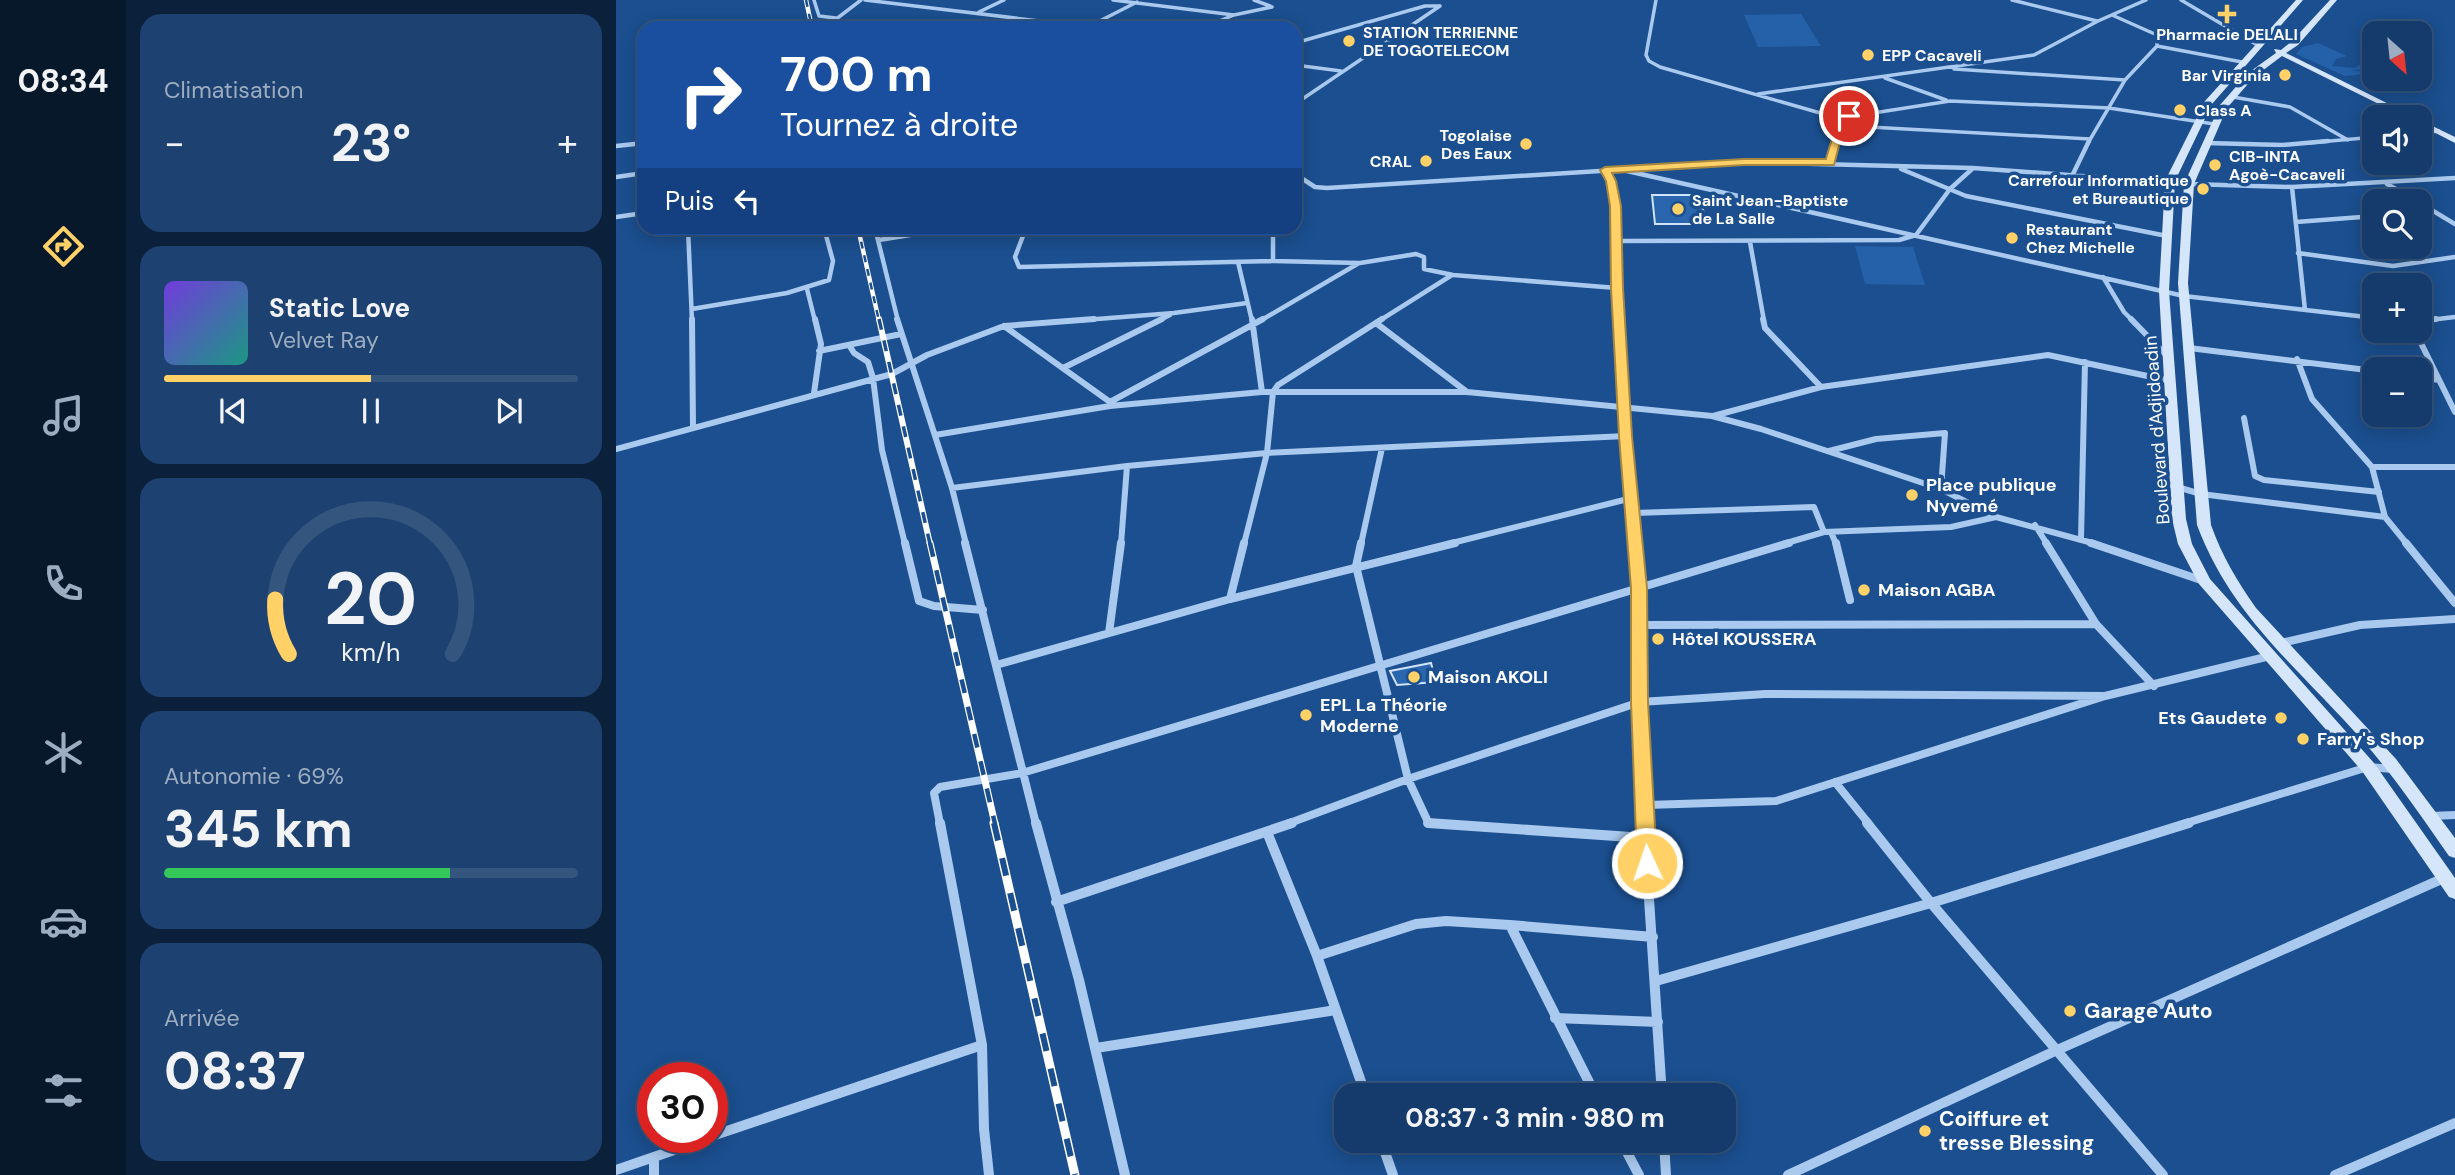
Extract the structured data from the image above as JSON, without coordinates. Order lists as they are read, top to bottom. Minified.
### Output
{"streets":{"main road":["Boulevard d'Adjidoadin"]},"places":{"health":["Pharmacie DELALI"],"other":["STATION TERRIENNE DE TOGOTELECOM","EPP Cacaveli","Bar Virginia","Class A","Togolaise Des Eaux","CRAL","CIB-INTA Agoè-Cacaveli","Carrefour Informatique et Bureautique","Saint Jean-Baptiste de La Salle","Restaurant Chez Michelle","Place publique Nyvemé","Maison AGBA","Hôtel KOUSSERA","Maison AKOLI","EPL La Théorie Moderne","Ets Gaudete","Farry's Shop","Garage Auto","Coiffure et tresse Blessing"]},"north":"bottom right","page":{"tabs":"08:34","tile":["Climatisation",["Autonomie · 69%","345 km"],["Arrivée","08:37"]],"map_buttons":["+","−"],"turn":["700 m","Tournez à droite"],"heat":["−","23°","+"],"then":"Puis","song":["Static Love","Velvet Ray"],"limit":"30","trip":"08:37 · 3 min · 980 m","gauge":["20","km/h"]}}
